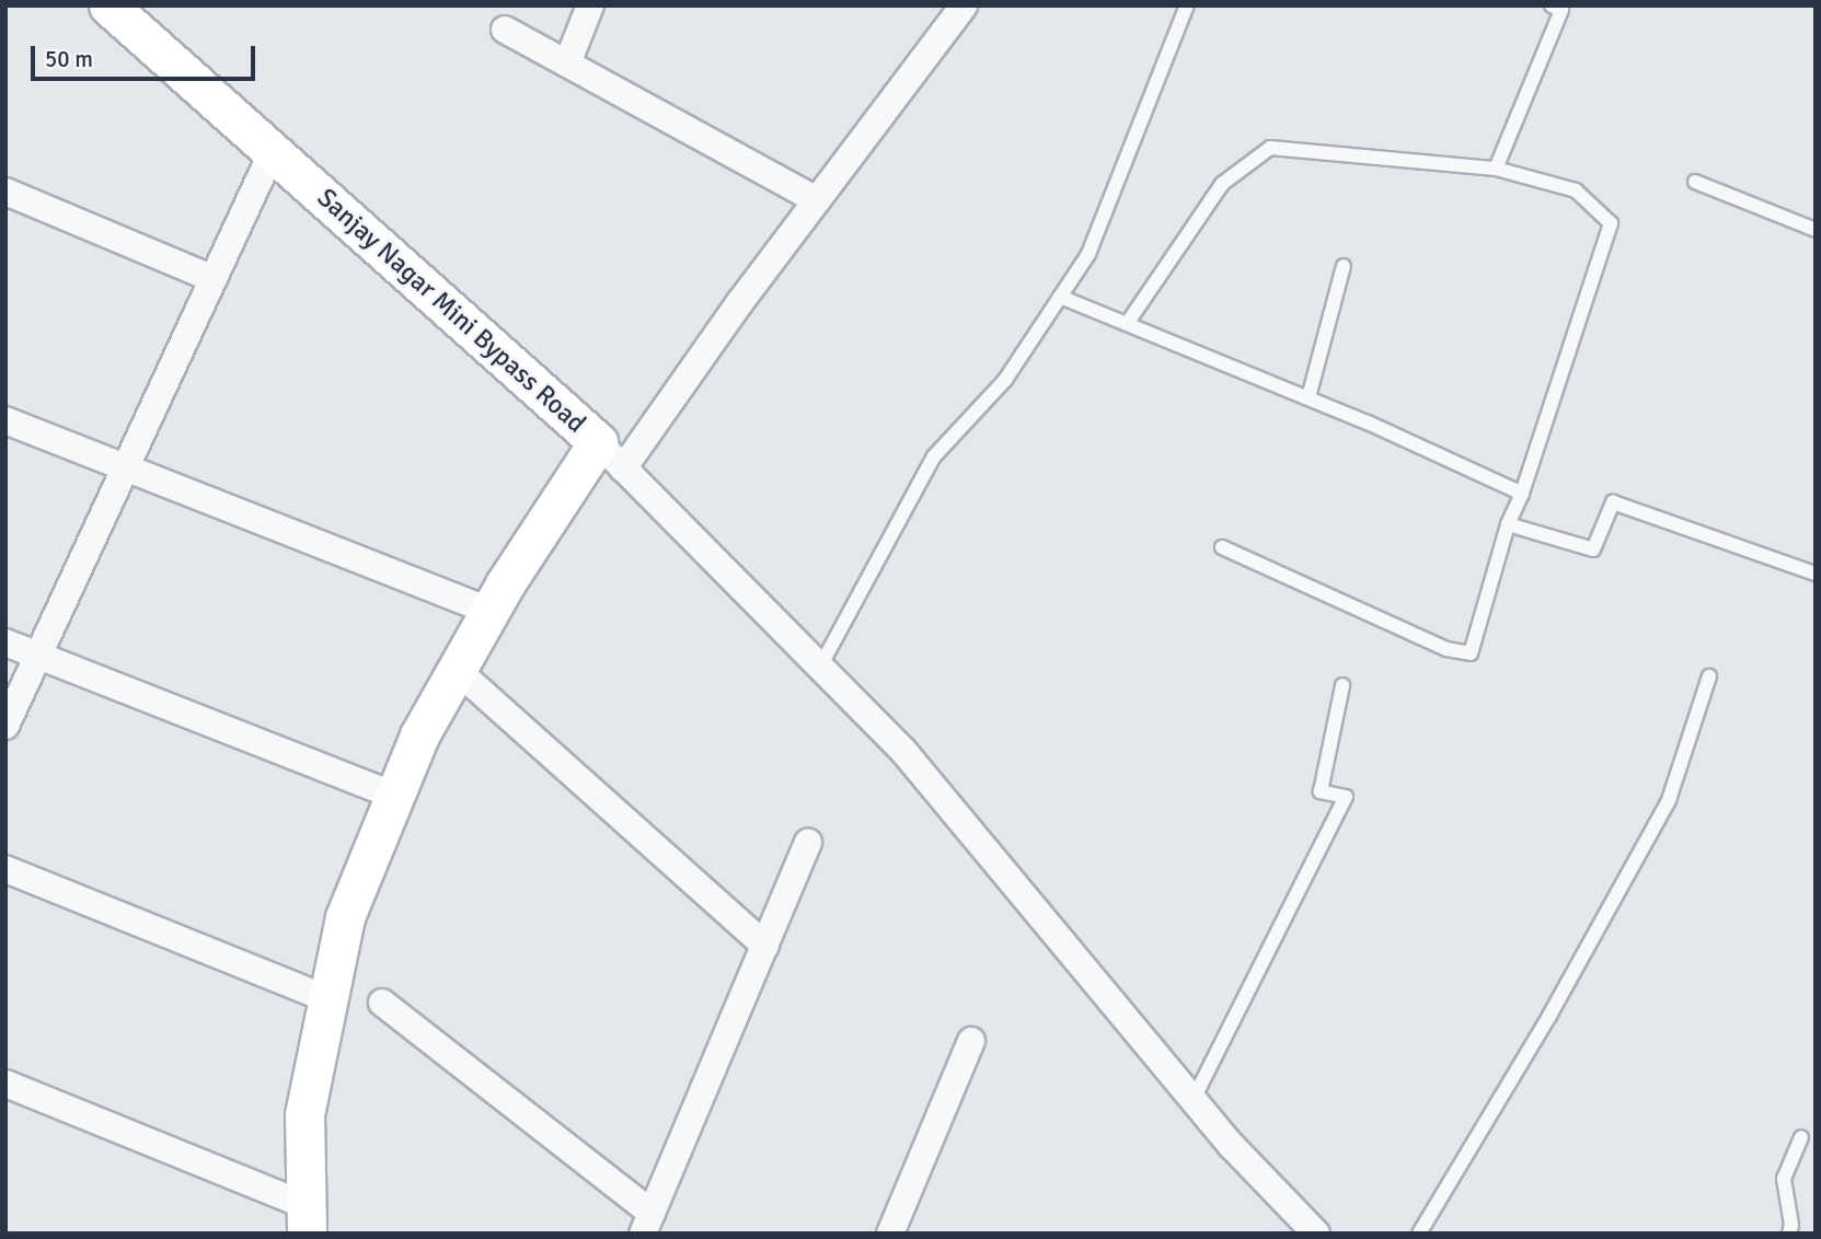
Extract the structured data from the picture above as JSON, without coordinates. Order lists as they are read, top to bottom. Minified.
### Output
{"streets":{"street":["Sanjay Nagar Mini Bypass Road"]},"scale_bar":"50 m"}
